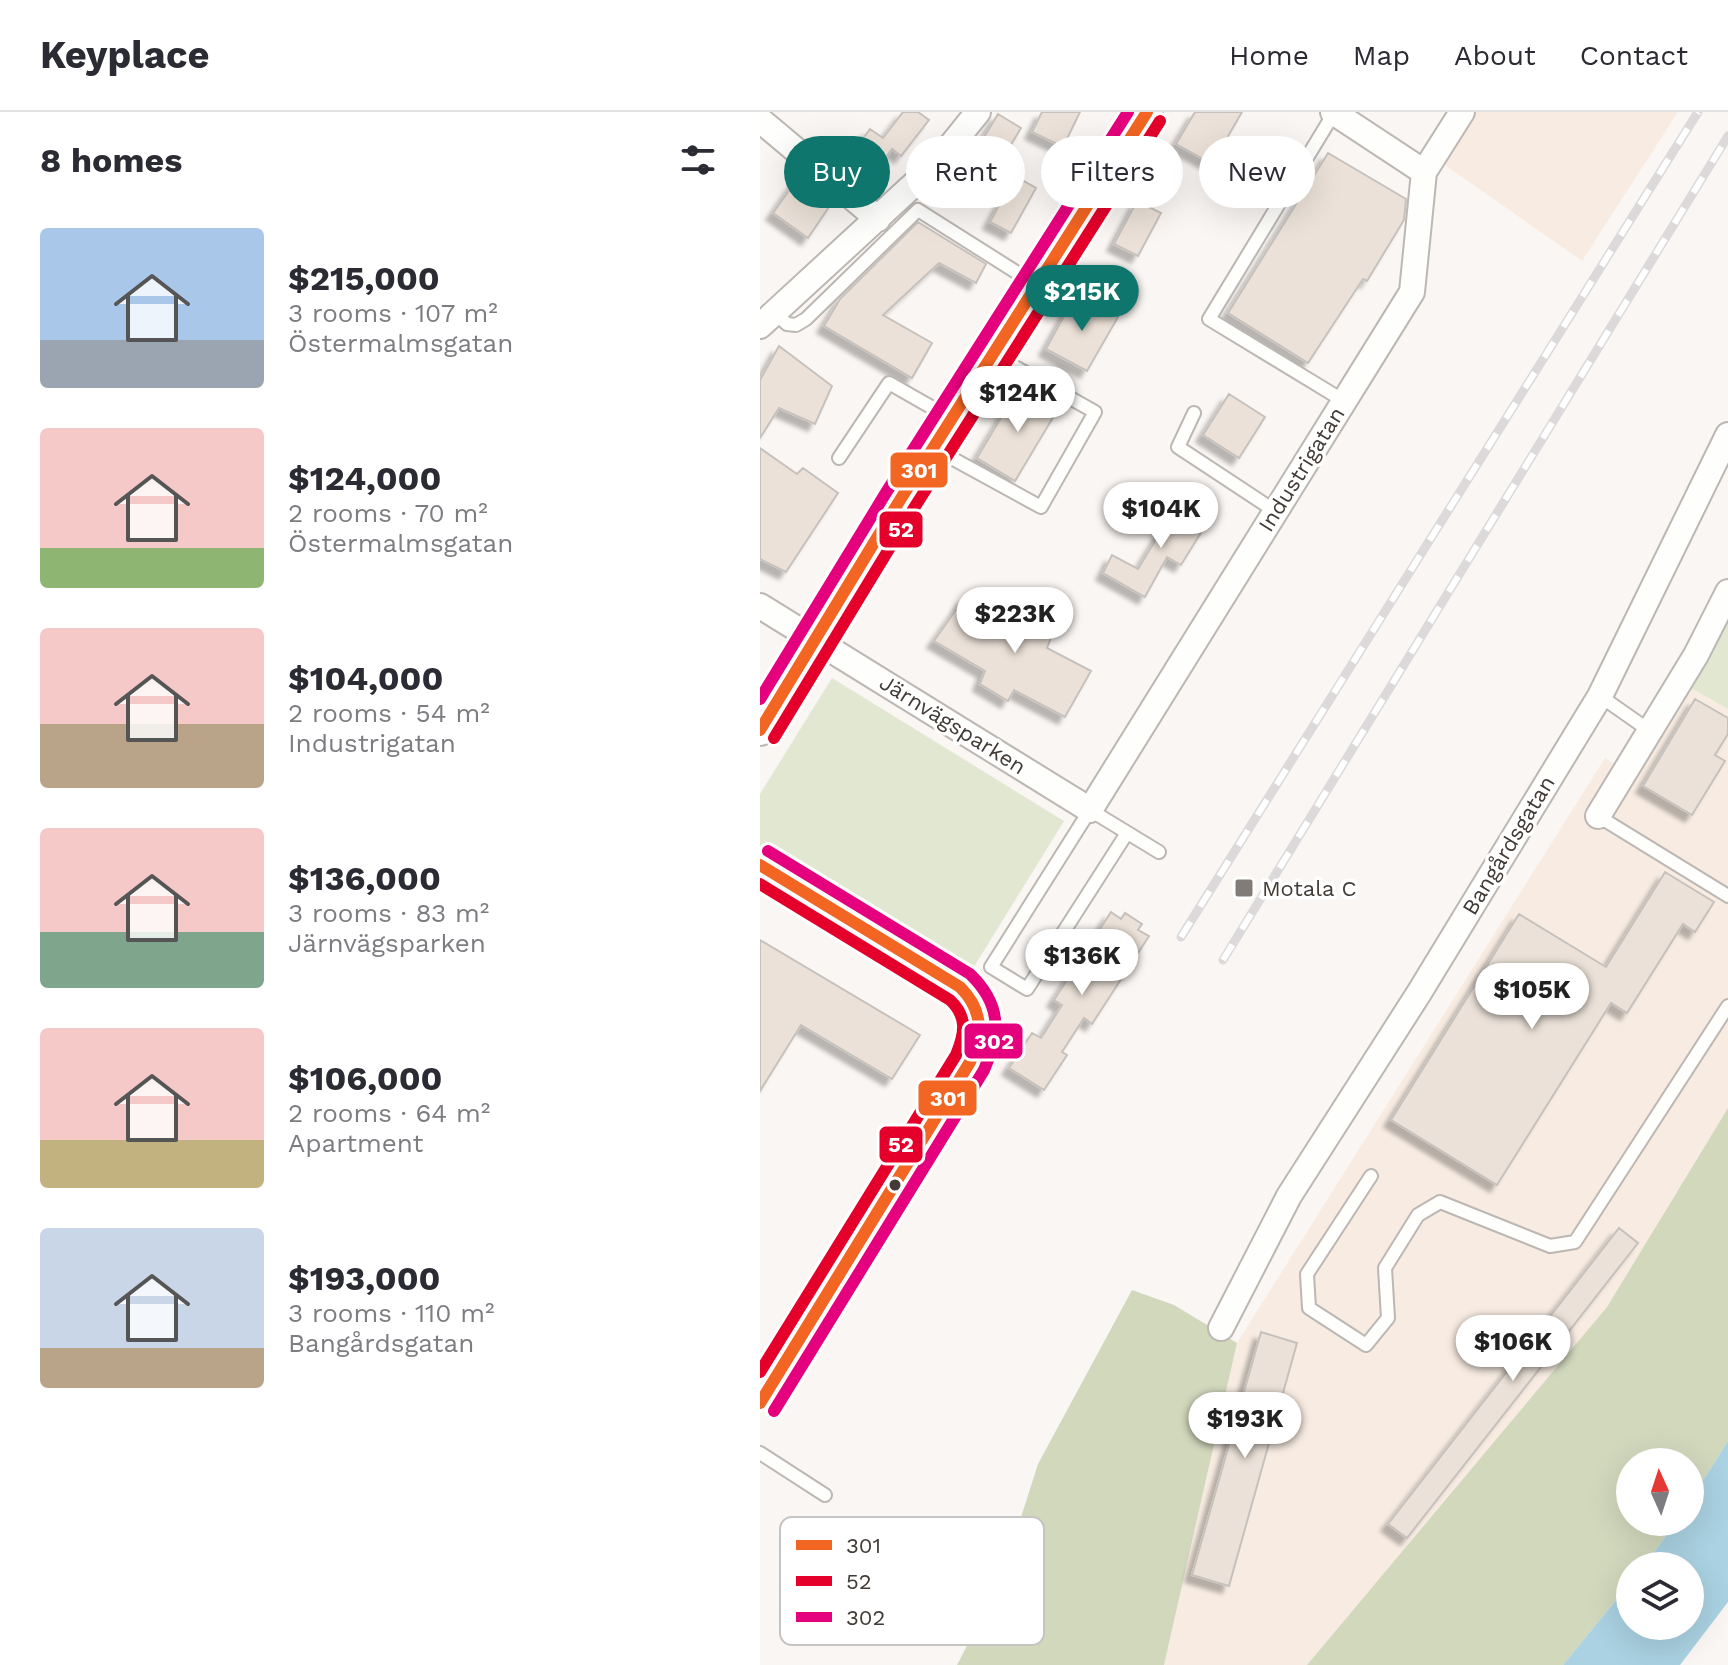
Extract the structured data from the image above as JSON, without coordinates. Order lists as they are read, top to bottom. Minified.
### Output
{"streets":{"street":["Industrigatan","Järnvägsparken","Bangårdsgatan"]},"crossings":[["Industrigatan","Järnvägsparken"]],"places":{"transit":["Motala C"]},"lines":["transit line 301","transit line 302","transit line 52"],"legend":["301","52","302"],"north":"top","page":{"header":"Keyplace","nav":["Home","Map","About","Contact"],"heading":"8 homes","chip":["Buy","Rent","Filters","New"],"list":[{"name":"$215,000","note":"3 rooms · 107 m² · Östermalmsgatan"},{"name":"$124,000","note":"2 rooms · 70 m² · Östermalmsgatan"},{"name":"$104,000","note":"2 rooms · 54 m² · Industrigatan"},{"name":"$136,000","note":"3 rooms · 83 m² · Järnvägsparken"},{"name":"$106,000","note":"2 rooms · 64 m² · Apartment"},{"name":"$193,000","note":"3 rooms · 110 m² · Bangårdsgatan"}],"price":["$215K","$124K","$104K","$223K","$136K","$105K","$106K","$193K"]}}
